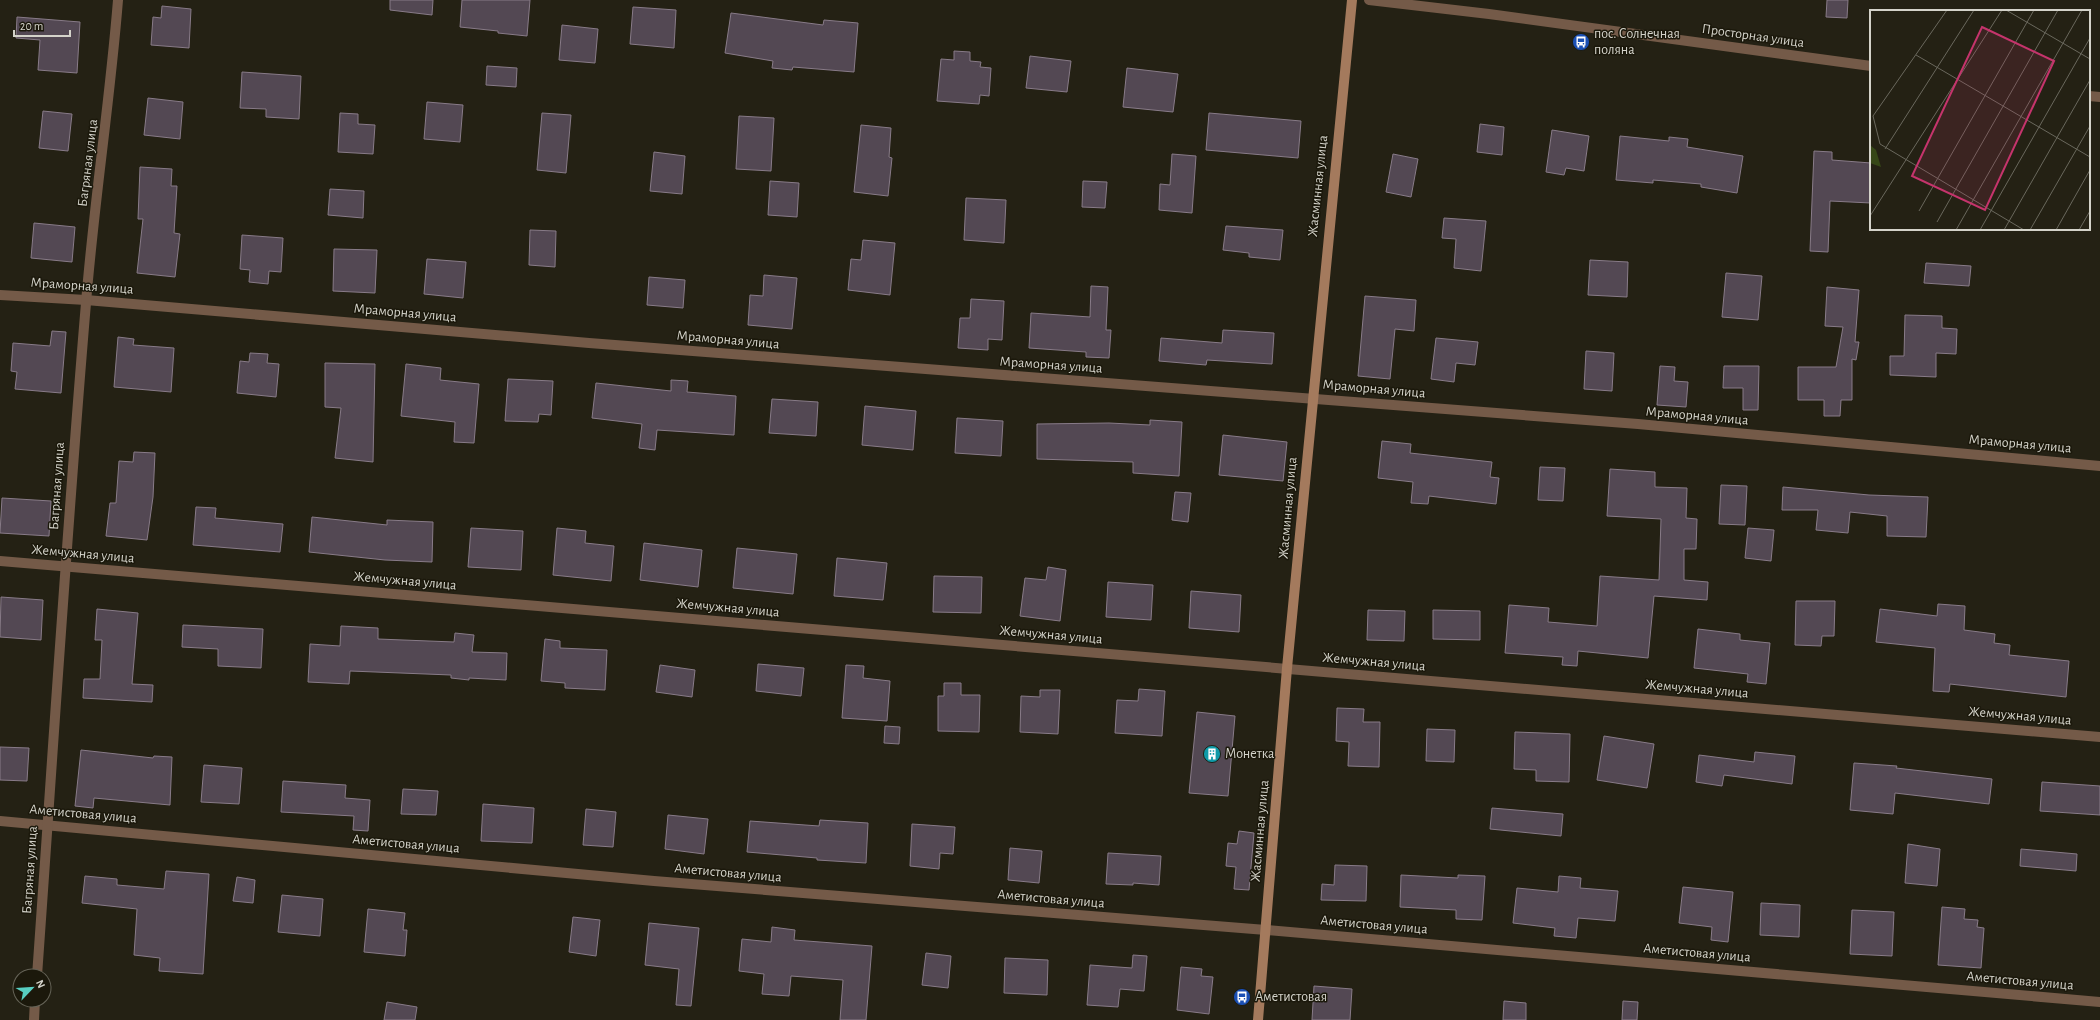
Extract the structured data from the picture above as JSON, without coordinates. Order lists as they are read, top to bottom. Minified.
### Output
{"streets":{"street":["Просторная улица","Багряная улица","Жасминная улица","Мраморная улица","Жемчужная улица","Аметистовая улица"]},"crossings":[["Багряная улица","Мраморная улица"],["Багряная улица","Жемчужная улица"],["Багряная улица","Аметистовая улица"],["Жасминная улица","Мраморная улица"],["Жасминная улица","Жемчужная улица"],["Жасминная улица","Аметистовая улица"]],"places":{"bus stop":["пос. Солнечная поляна","Аметистовая"],"building":["Монетка"]},"scale_bar":"20 m","north":"top right"}
